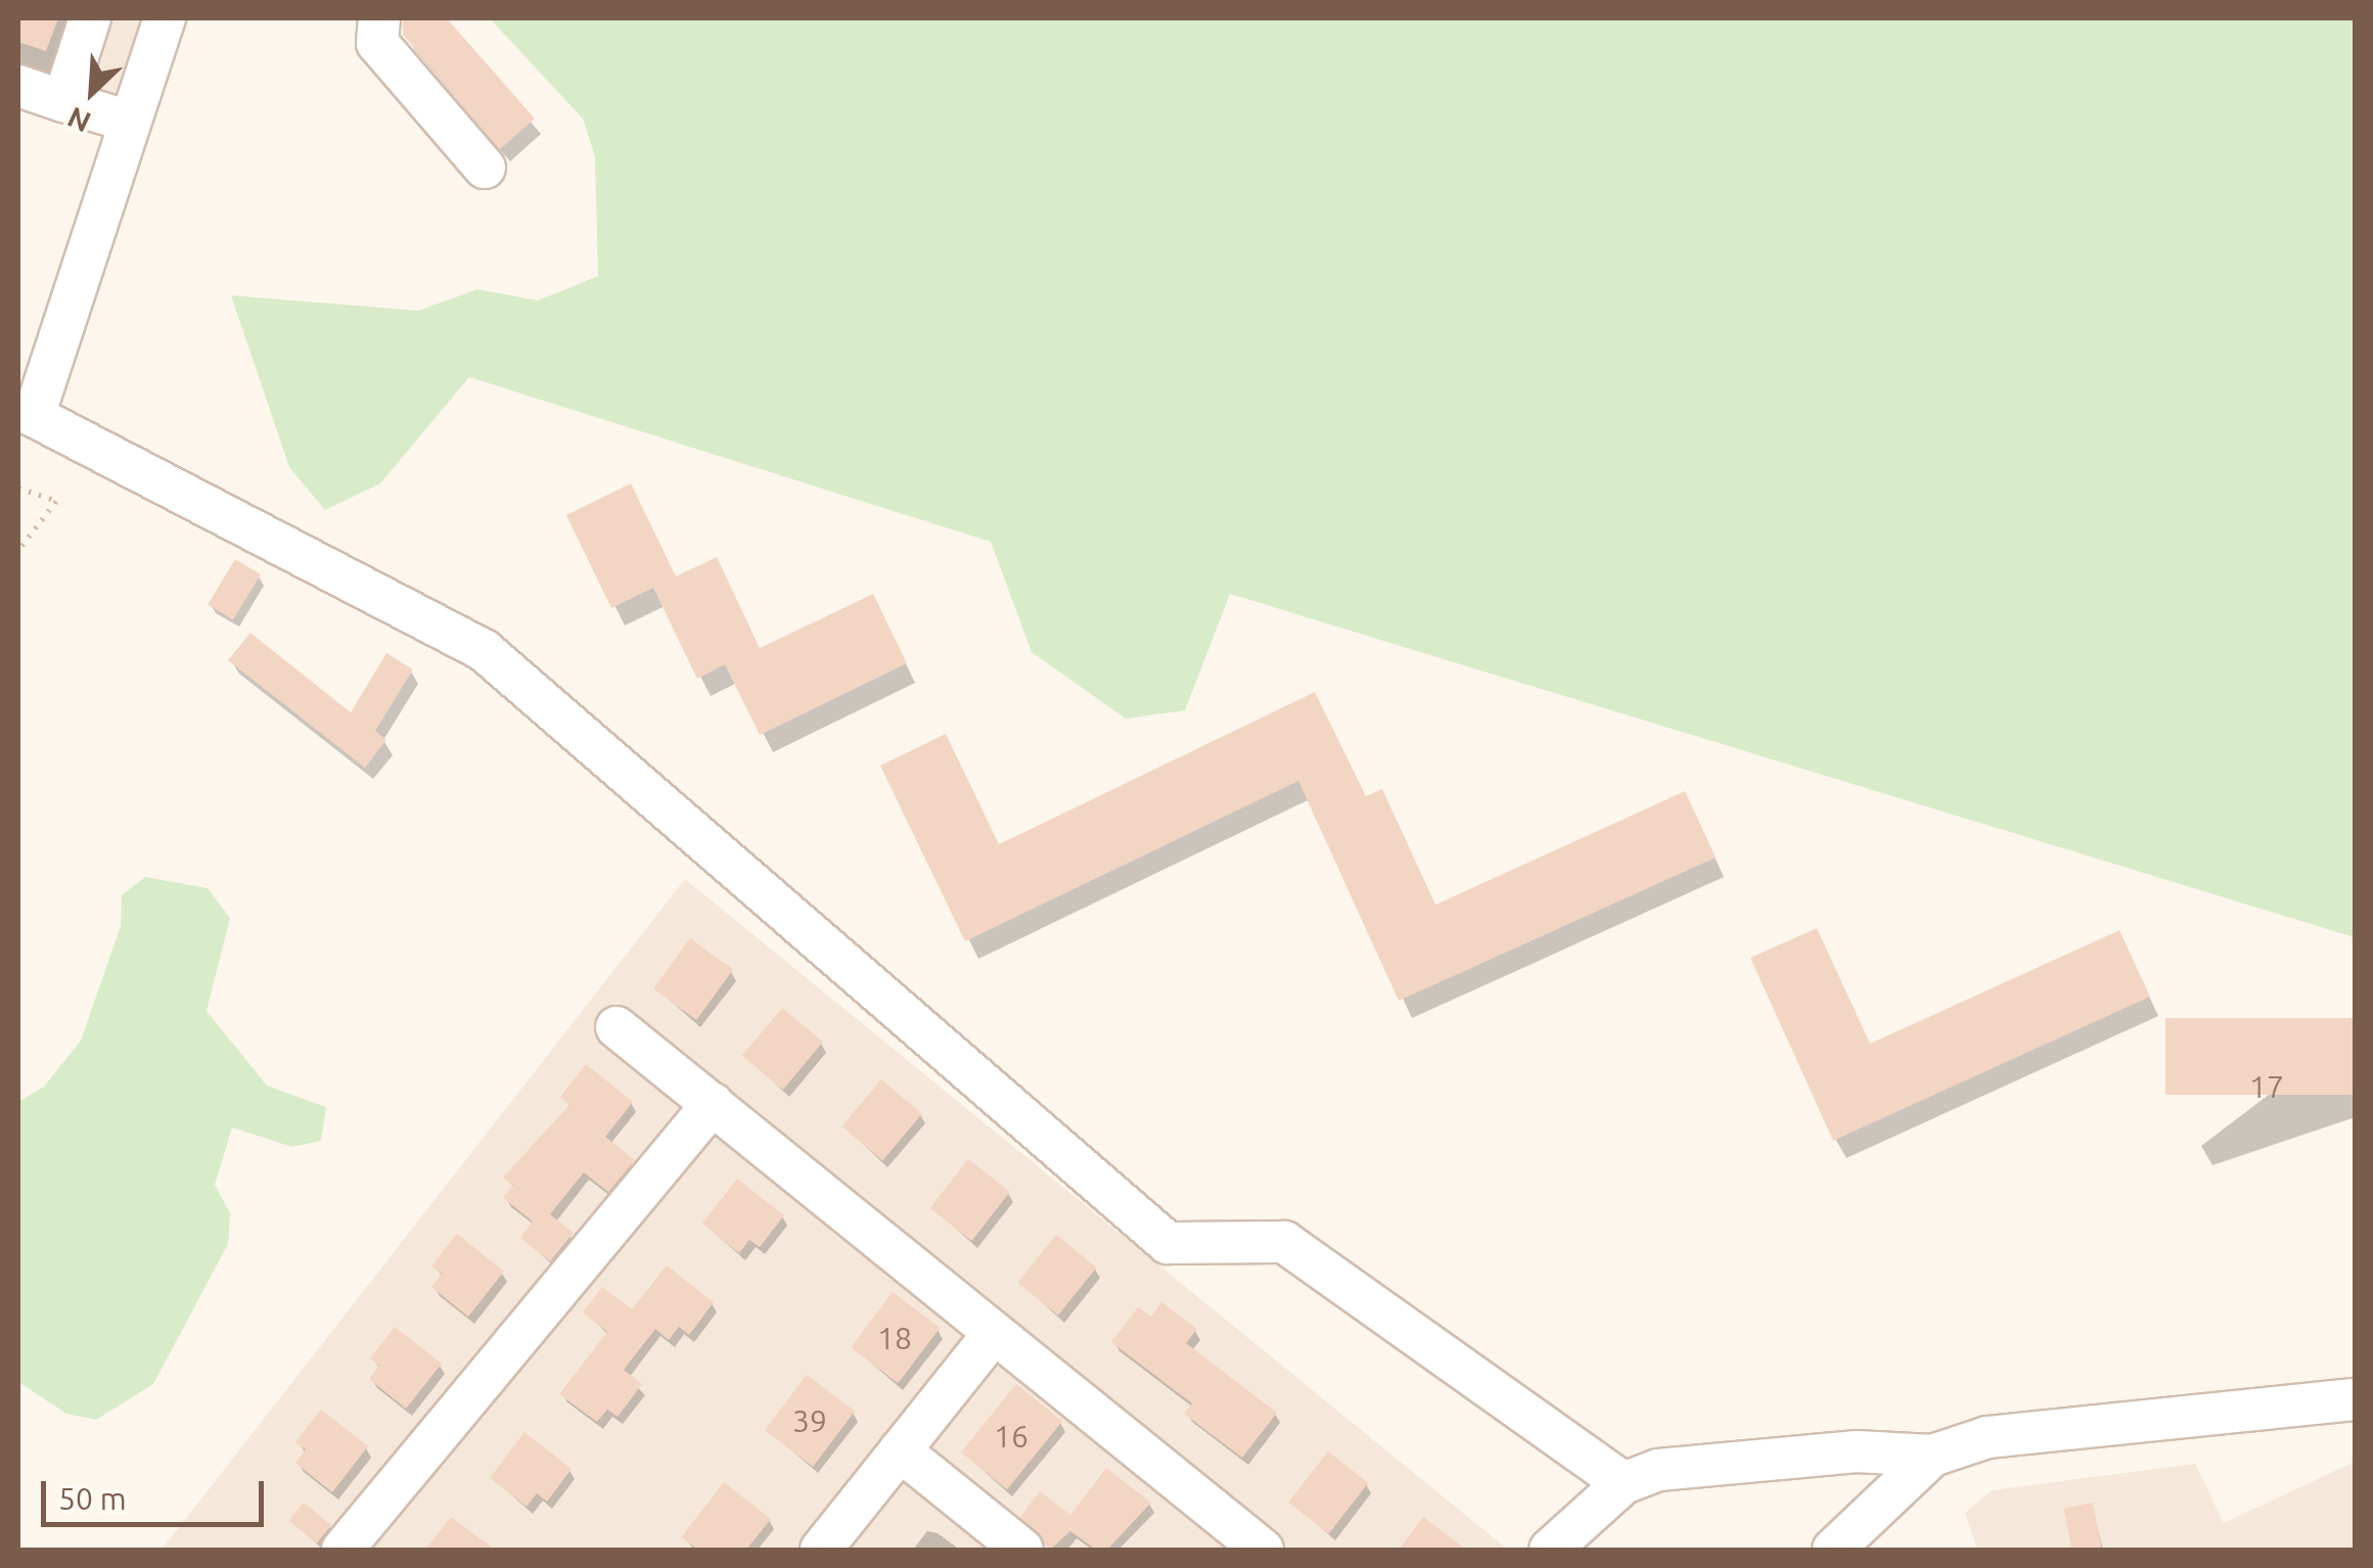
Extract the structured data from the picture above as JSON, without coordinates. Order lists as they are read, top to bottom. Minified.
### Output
{"house_numbers":["17","18","39","16"],"scale_bar":"50 m","north":"bottom left"}
